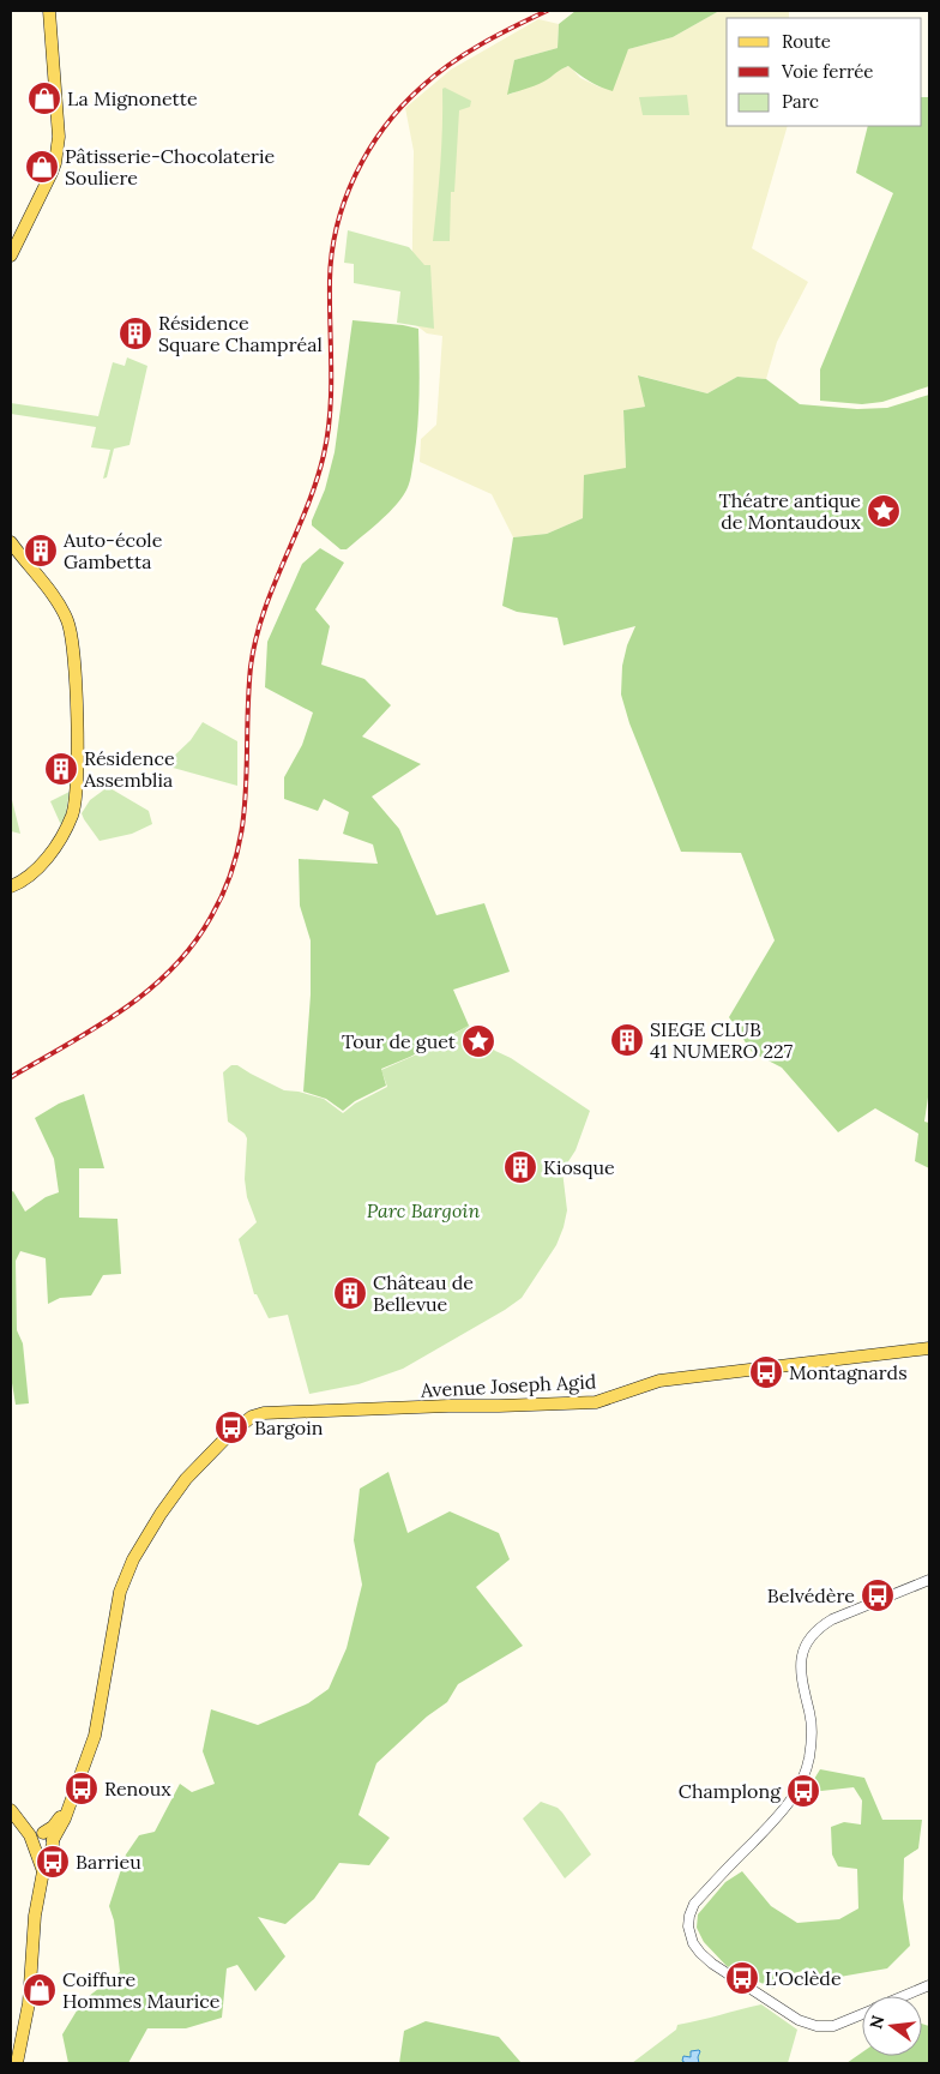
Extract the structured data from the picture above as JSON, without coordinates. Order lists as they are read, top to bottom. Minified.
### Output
{"streets":{"main road":["Avenue Joseph Agid"]},"parks":["Parc Bargoin"],"places":{"shop":["La Mignonette","Pâtisserie-Chocolaterie Souliere","Coiffure Hommes Maurice"],"building":["Résidence Square Champréal","Auto-école Gambetta","Résidence Assemblia","SIEGE CLUB 41 NUMERO 227","Kiosque","Château de Bellevue"],"place":["Théatre antique de Montaudoux","Tour de guet"],"bus stop":["Montagnards","Bargoin","Belvédère","Renoux","Champlong","Barrieu","L'Oclède"]},"legend":["Route","Voie ferrée","Parc"],"north":"left"}
